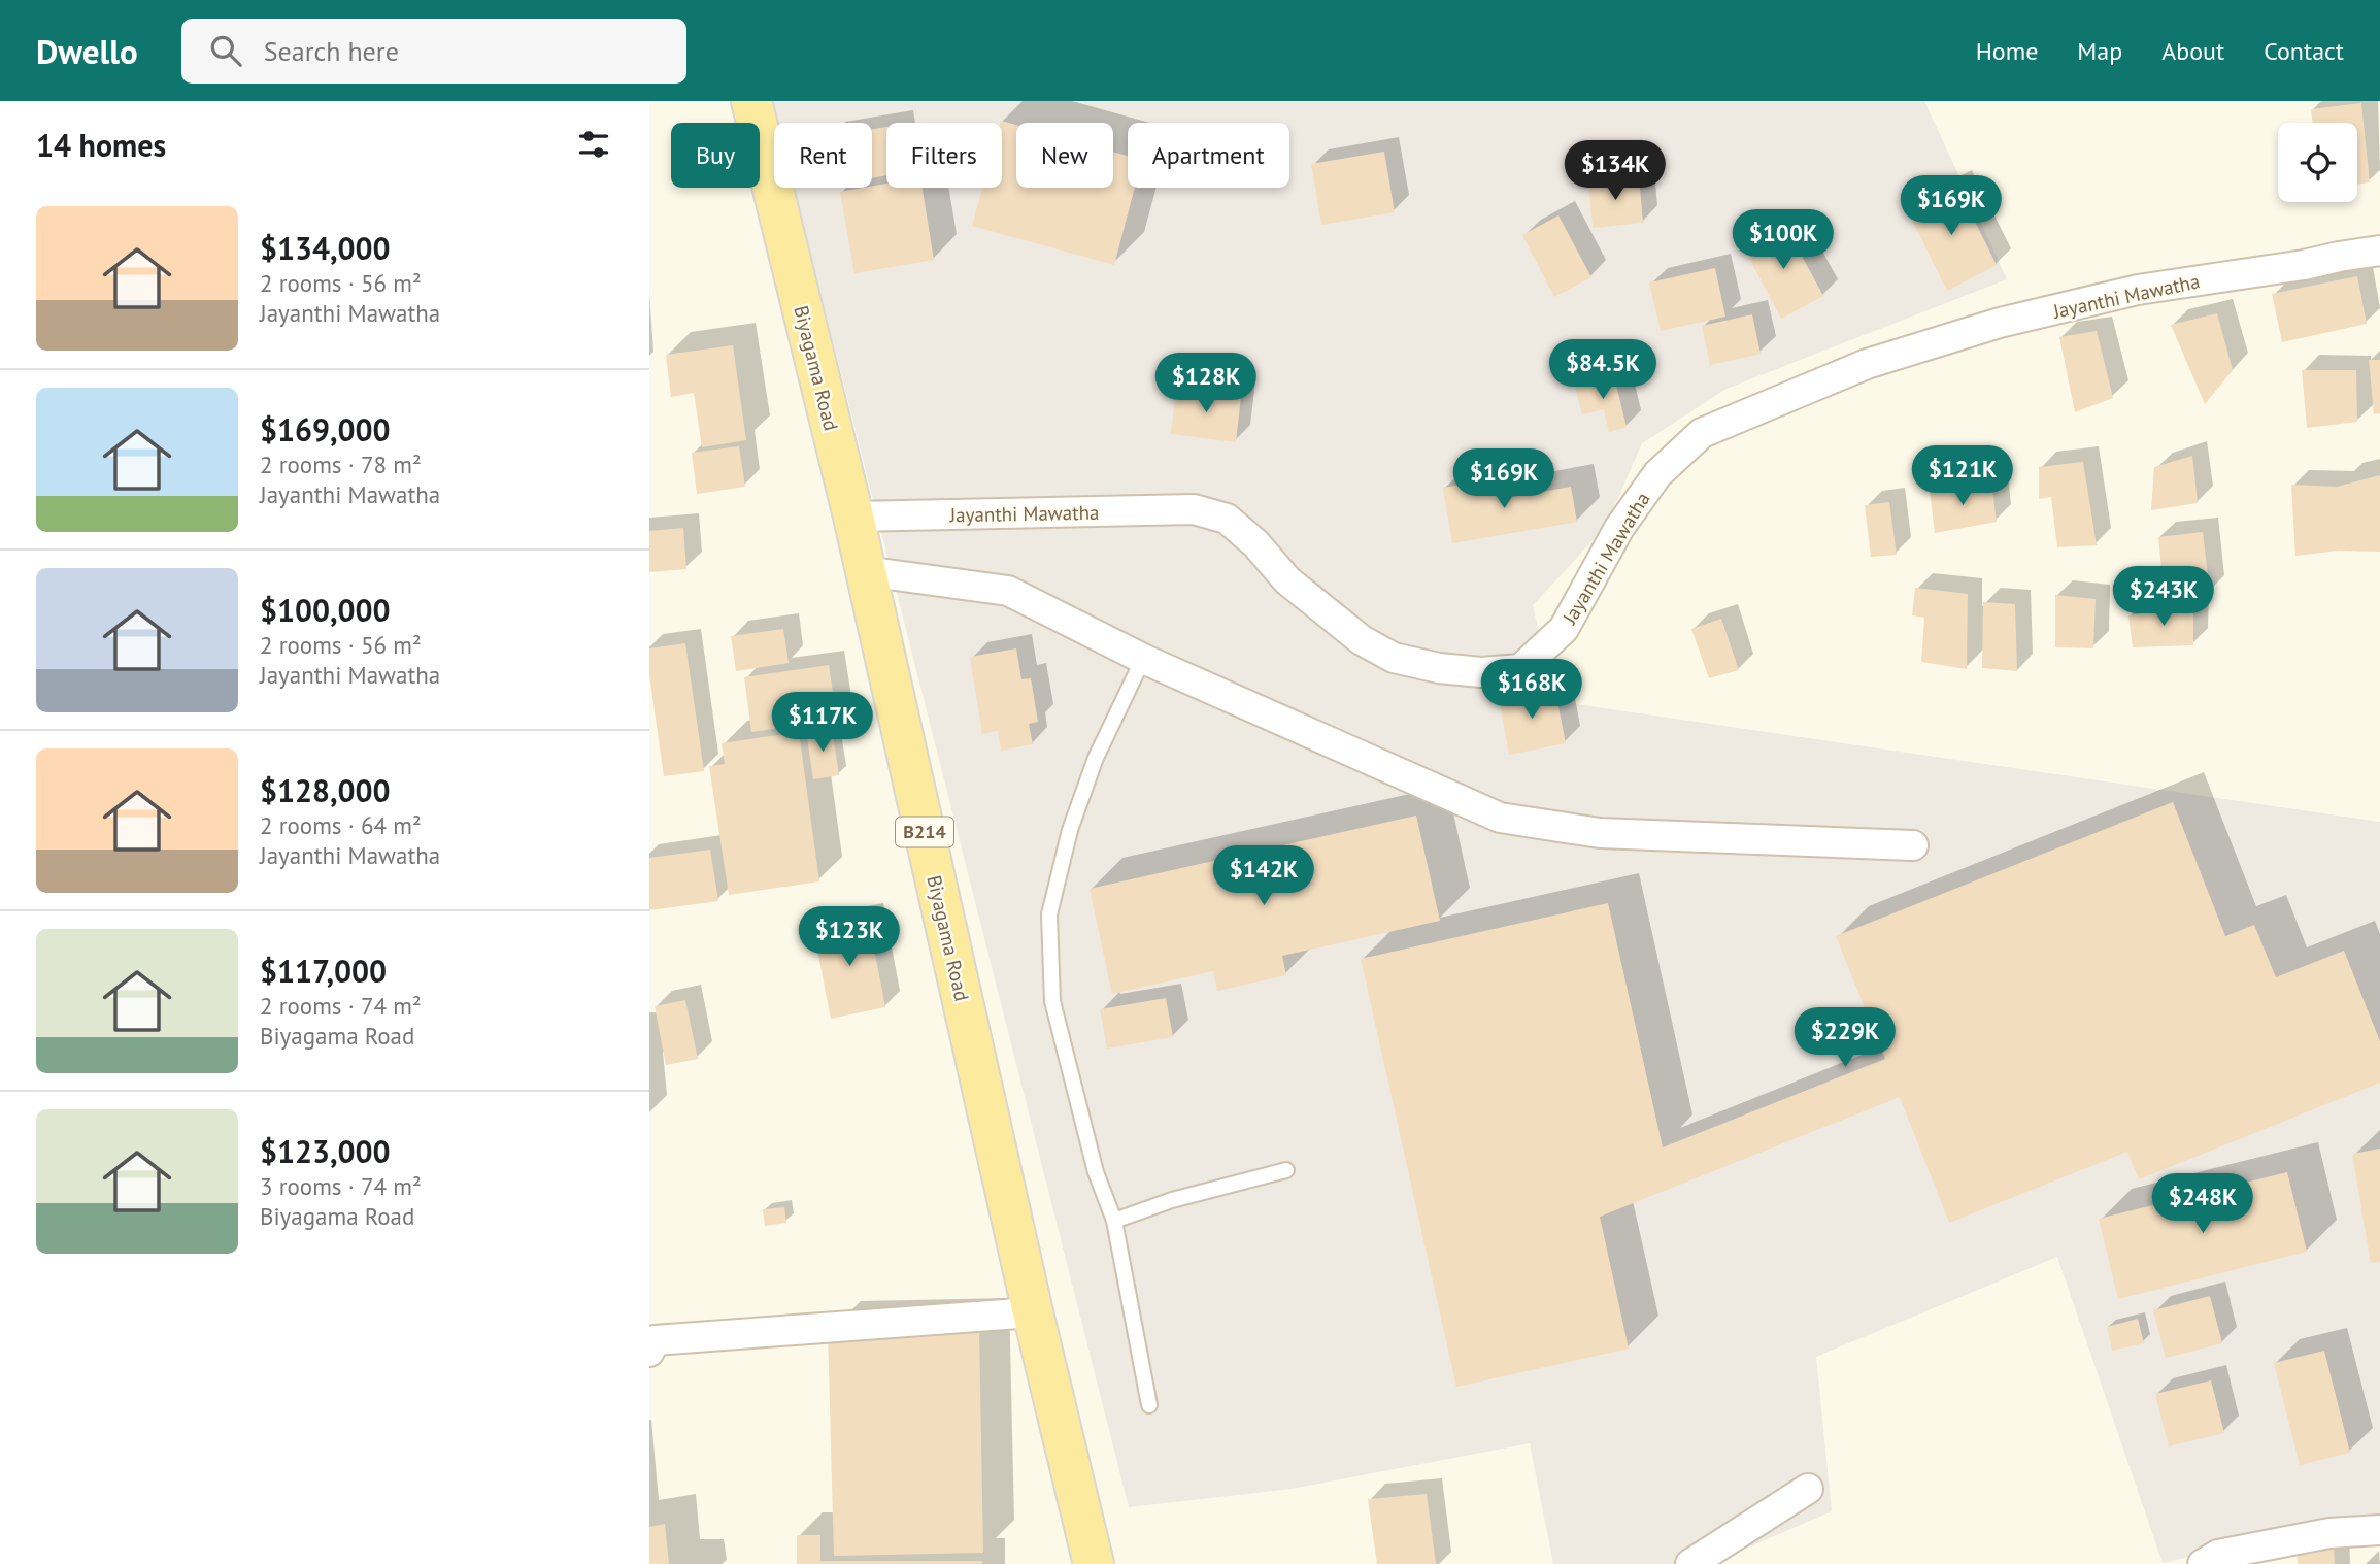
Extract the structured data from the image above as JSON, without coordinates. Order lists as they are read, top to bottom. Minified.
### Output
{"streets":{"main road":["Biyagama Road","B214"],"street":["Jayanthi Mawatha"]},"crossings":[["Jayanthi Mawatha","Biyagama Road"]],"page":{"header":"Dwello","search":"Search here","nav":["Home","Map","About","Contact"],"heading":"14 homes","chip":["Buy","Rent","Filters","New","Apartment"],"price":["$134K","$169K","$100K","$84.5K","$128K","$121K","$169K","$243K","$168K","$117K","$142K","$123K","$229K","$248K"],"list":[{"name":"$134,000","note":"2 rooms · 56 m² · Jayanthi Mawatha"},{"name":"$169,000","note":"2 rooms · 78 m² · Jayanthi Mawatha"},{"name":"$100,000","note":"2 rooms · 56 m² · Jayanthi Mawatha"},{"name":"$128,000","note":"2 rooms · 64 m² · Jayanthi Mawatha"},{"name":"$117,000","note":"2 rooms · 74 m² · Biyagama Road"},{"name":"$123,000","note":"3 rooms · 74 m² · Biyagama Road"}]}}
